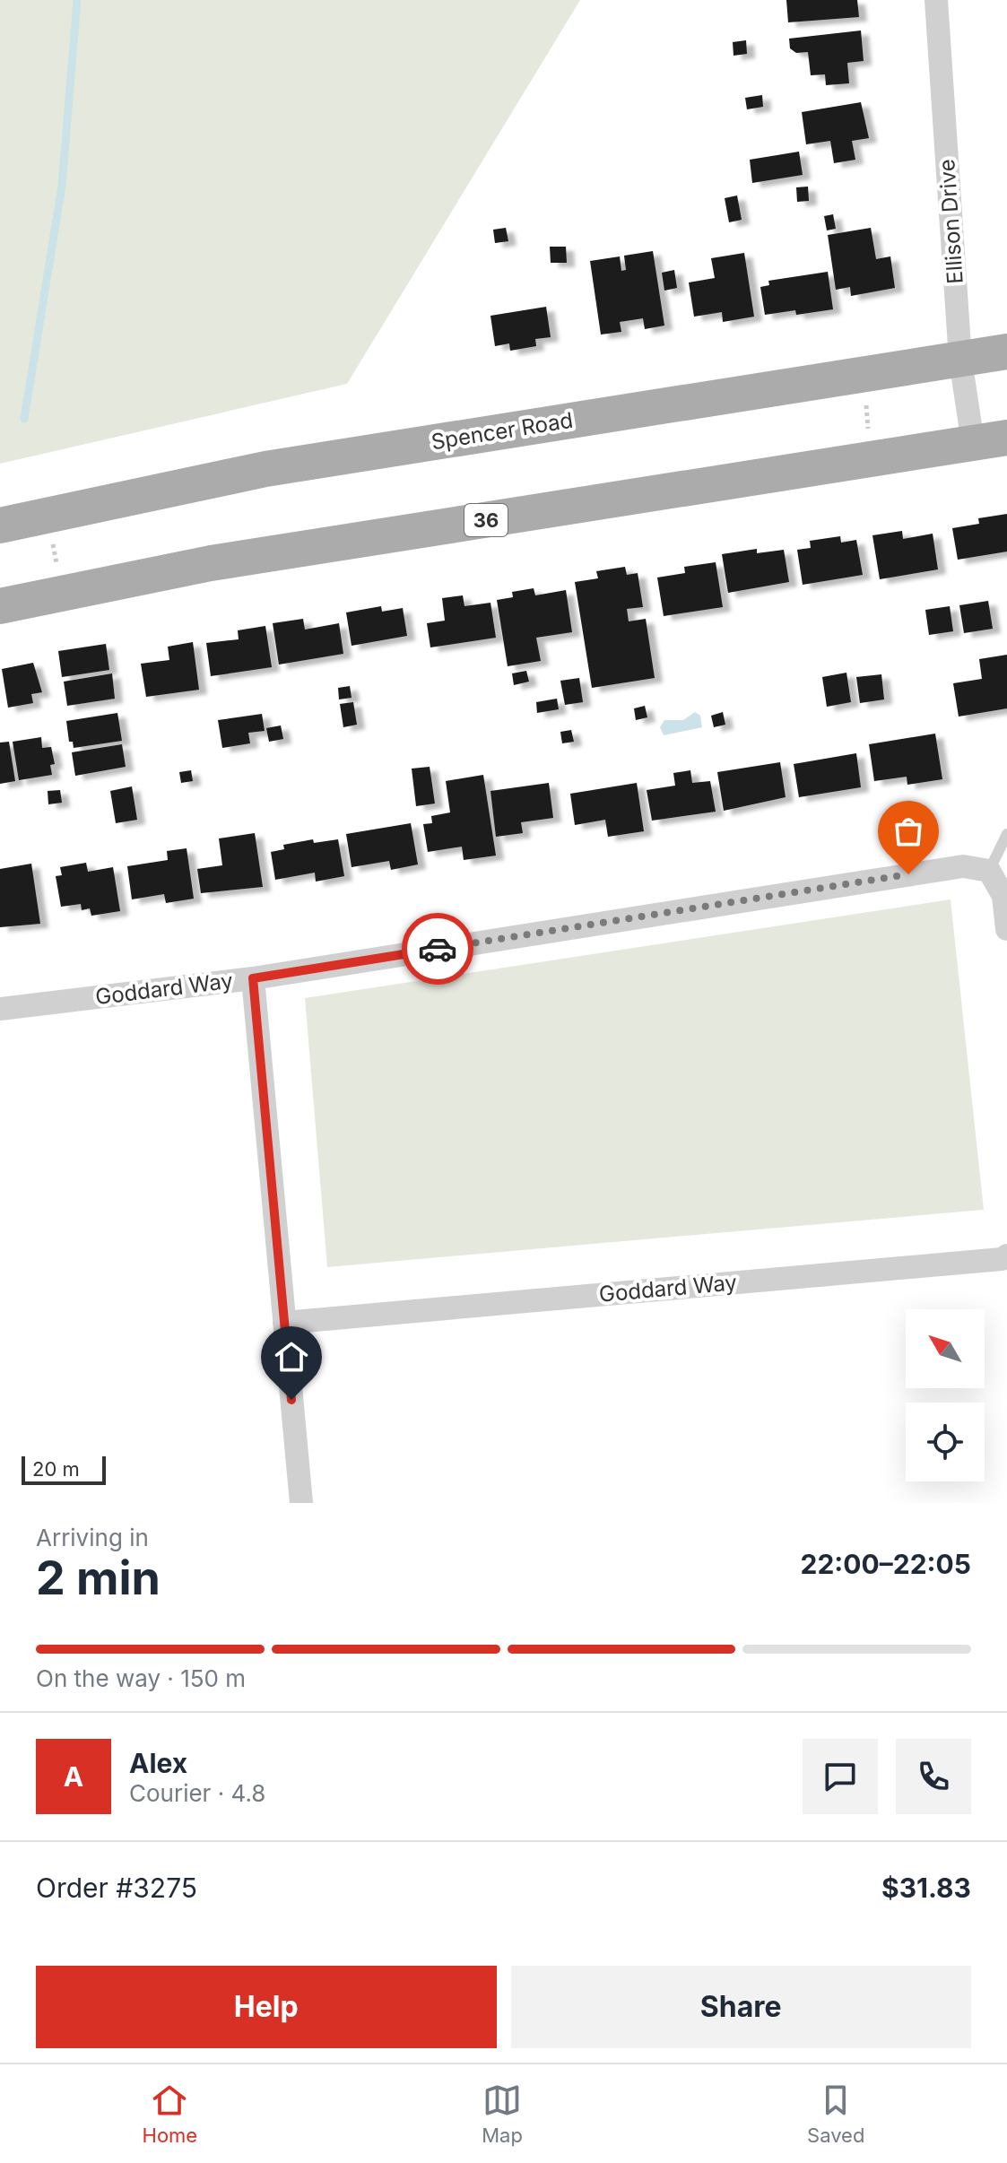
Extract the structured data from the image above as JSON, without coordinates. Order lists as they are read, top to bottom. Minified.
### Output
{"streets":{"main road":["Spencer Road","36"],"street":["Ellison Drive","Goddard Way"]},"crossings":[["Ellison Drive","Spencer Road"],["Ellison Drive","36"]],"scale_bar":"20 m","north":"top left","page":{"scale":"20 m","heading":["2 min","Arriving in","22:00–22:05"],"panel":["Alex","Courier · 4.8","Order #3275","$31.83"],"bar":"On the way · 150 m","round":"A","buttons":["Help","Share"],"tabs":["Home","Map","Saved"]}}
